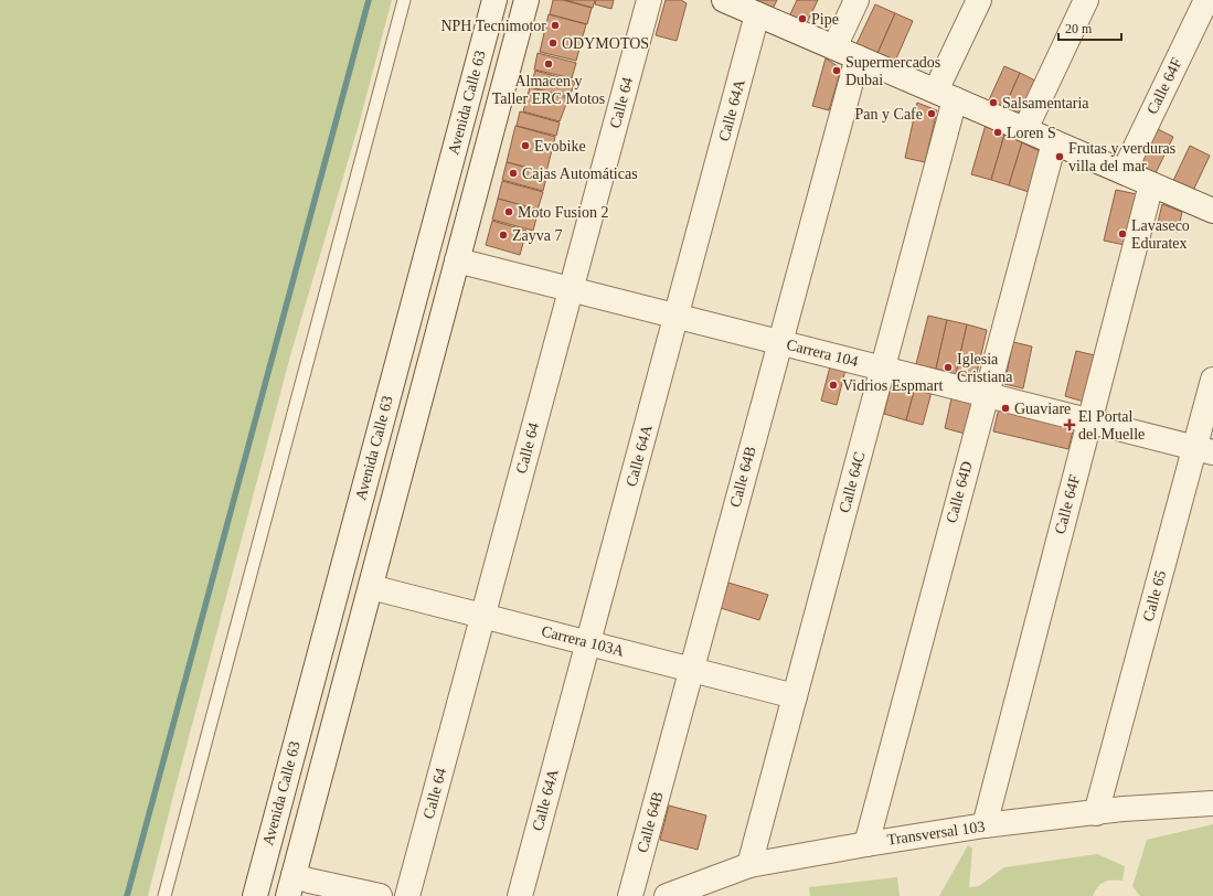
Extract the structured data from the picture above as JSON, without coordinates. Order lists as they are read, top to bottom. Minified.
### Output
{"streets":{"street":["Calle 64F","Avenida Calle 63","Calle 64","Calle 64A","Carrera 104","Calle 64B","Calle 64C","Calle 64D","Calle 65","Carrera 103A","Transversal 103"]},"crossings":[["Calle 64F","Carrera 104"],["Calle 64F","Transversal 103"],["Avenida Calle 63","Carrera 104"],["Avenida Calle 63","Carrera 103A"],["Calle 64","Carrera 104"],["Calle 64","Carrera 103A"],["Calle 64A","Carrera 104"],["Calle 64A","Carrera 103A"],["Carrera 104","Calle 64B"],["Carrera 104","Calle 64C"],["Carrera 104","Calle 64D"],["Carrera 104","Calle 65"],["Calle 64B","Carrera 103A"],["Calle 64C","Carrera 103A"],["Calle 64C","Transversal 103"],["Calle 64D","Transversal 103"],["Calle 65","Transversal 103"]],"places":{"other":["Pipe","NPH Tecnimotor","ODYMOTOS","Almacen y Taller ERC Motos","Supermercados Dubai","Salsamentaria","Pan y Cafe","Loren S","Evobike","Frutas y verduras villa del mar","Cajas Automáticas","Moto Fusion 2","Lavaseco Eduratex","Zayva 7","Iglesia Cristiana","Vidrios Espmart","Guaviare"],"health":["El Portal del Muelle"]},"scale_bar":"20 m"}
